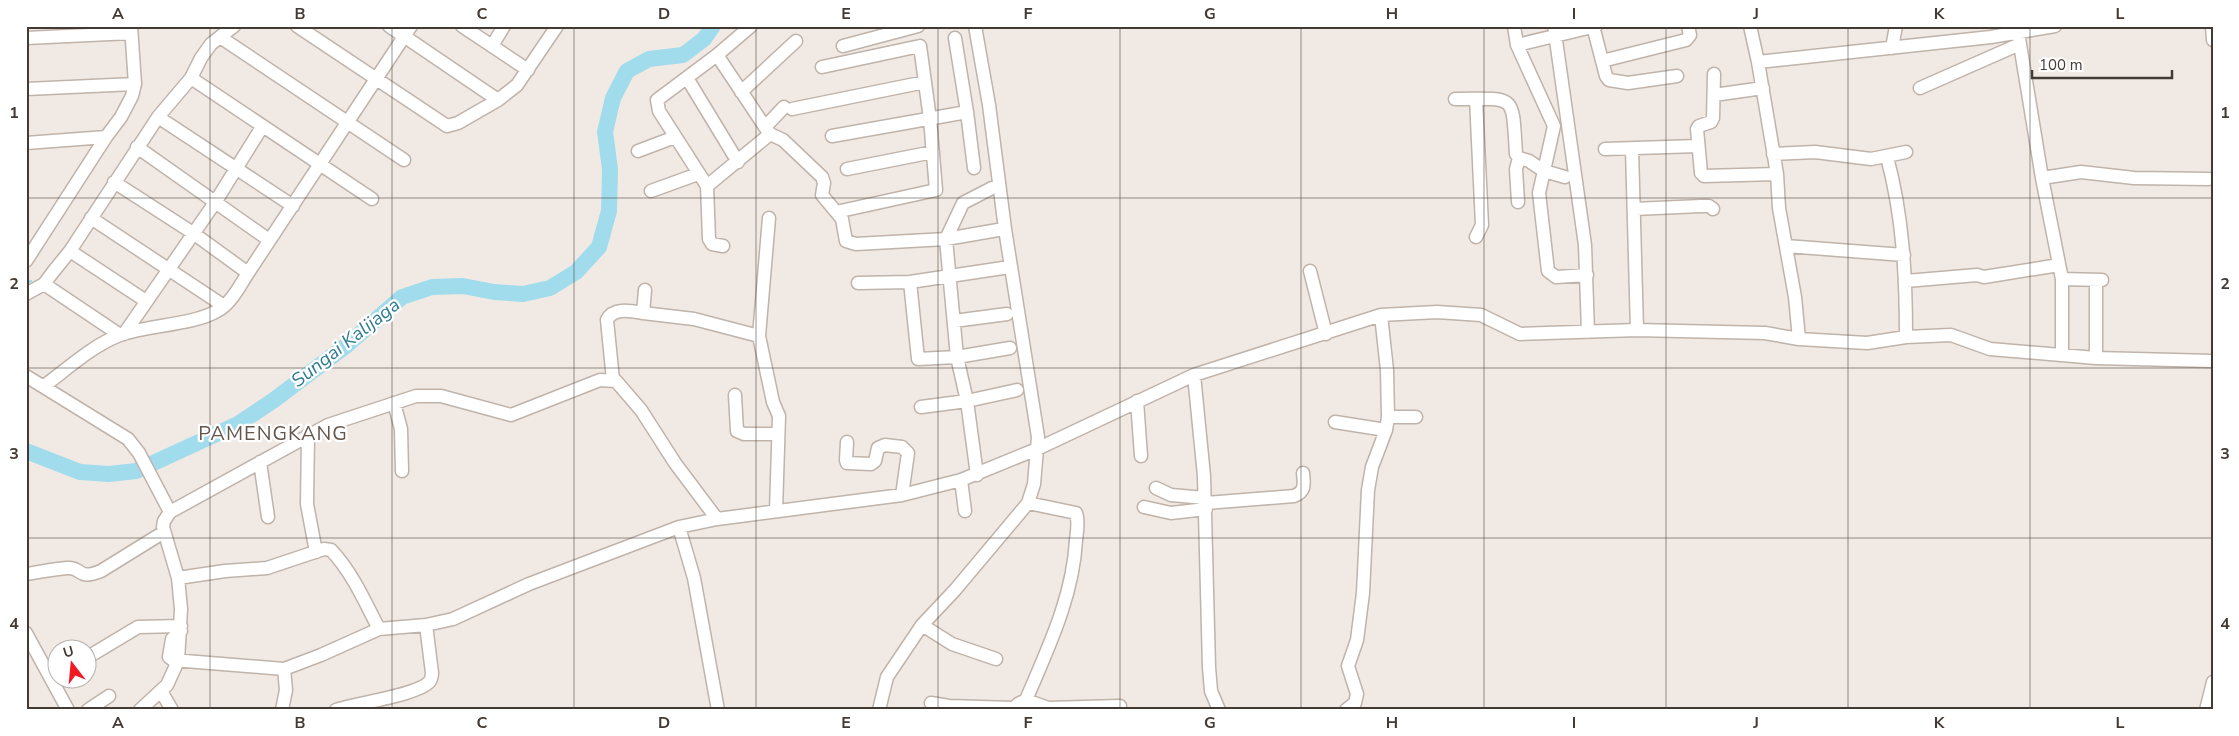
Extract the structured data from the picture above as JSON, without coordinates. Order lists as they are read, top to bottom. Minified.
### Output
{"districts":["PAMENGKANG"],"water":["Sungai Kalijaga"],"scale_bar":"100 m","north":"top","grid":{"columns":["A","B","C","D","E","F","G","H","I","J","K","L"],"rows":["1","2","3","4"]}}
